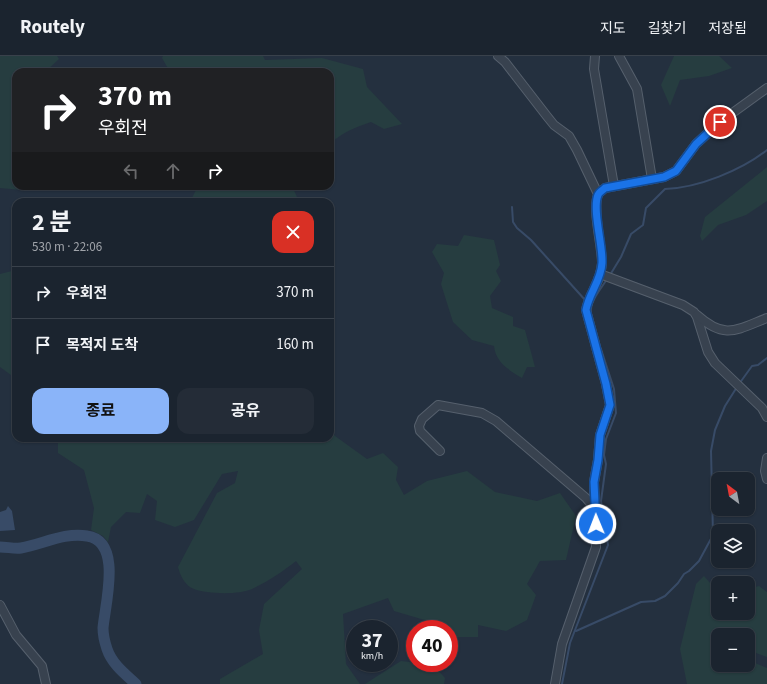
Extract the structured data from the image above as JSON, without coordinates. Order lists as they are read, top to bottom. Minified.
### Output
{"north":"top left","page":{"header":"Routely","nav":["지도","길찾기","저장됨"],"turn":["370 m","우회전"],"heading":["2 분","530 m · 22:06"],"list":[{"name":"우회전","value":"370 m"},{"name":"목적지 도착","value":"160 m"}],"buttons":["종료","공유"],"map_buttons":["+","−"],"speed":"37 km/h","limit":"40"}}
